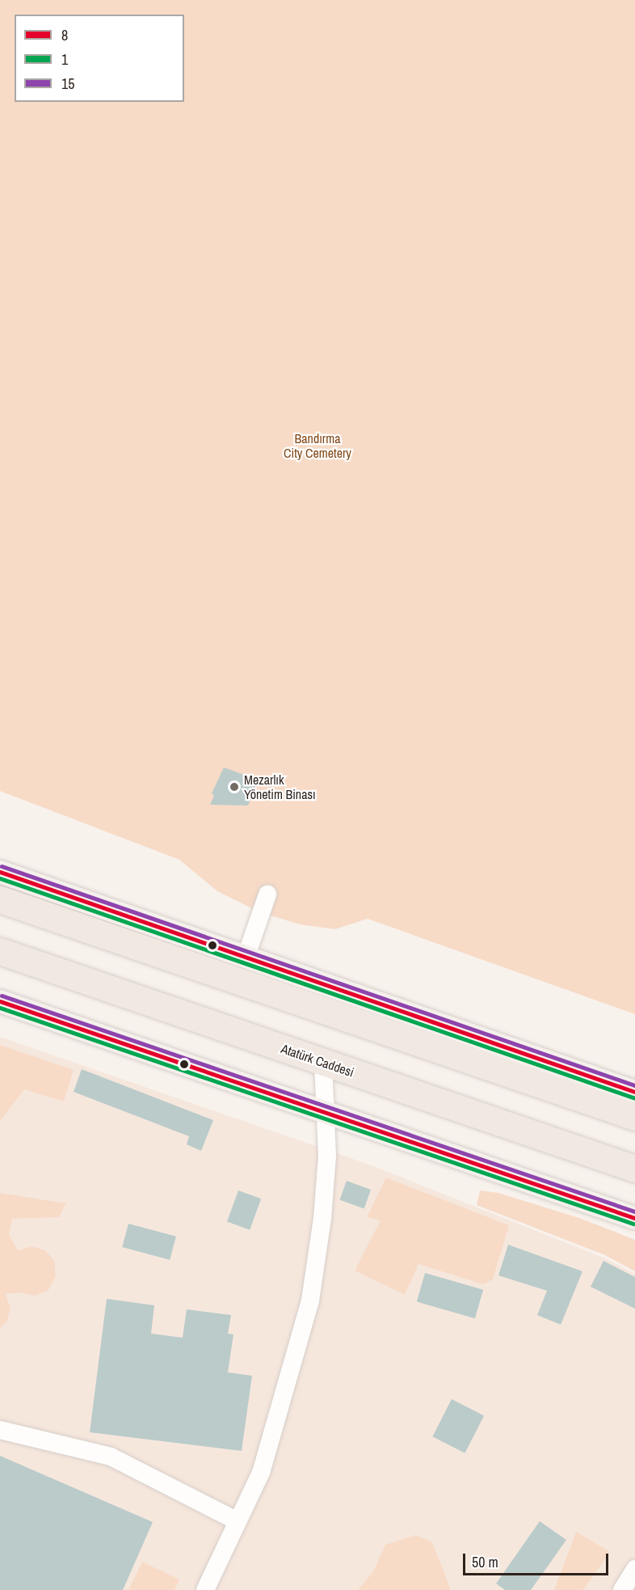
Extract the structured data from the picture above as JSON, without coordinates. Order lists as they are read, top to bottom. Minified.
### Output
{"streets":{"highway":["Atatürk Caddesi"]},"parks":["Bandırma City Cemetery"],"places":["Mezarlık Yönetim Binası"],"lines":["transit line 15","transit line 8","transit line 1"],"legend":["8","1","15"],"scale_bar":"50 m"}
